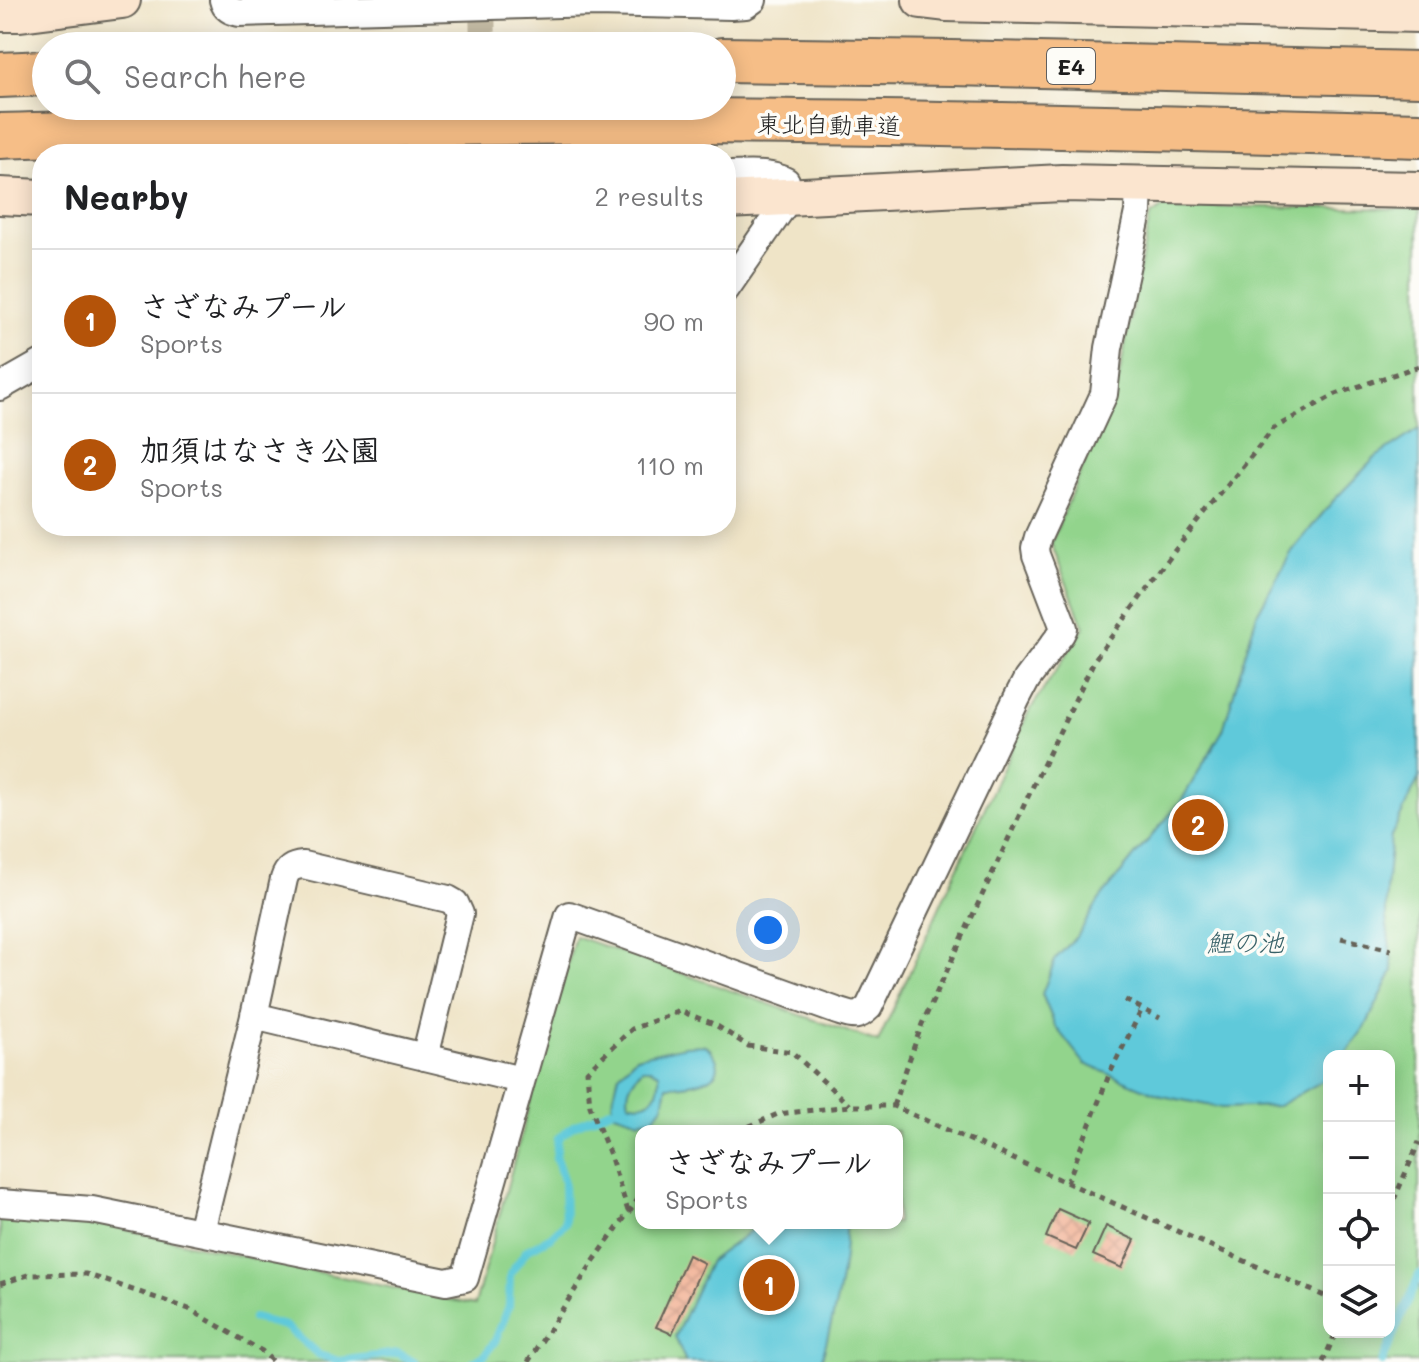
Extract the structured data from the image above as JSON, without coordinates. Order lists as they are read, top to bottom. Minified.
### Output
{"streets":{"highway":["E4","東北自動車道"]},"water":["鯉の池"],"page":{"search":"Search here","heading":["Nearby","2 results"],"list":[{"mark":"1","name":"さざなみプール","note":"Sports","value":"90 m"},{"mark":"2","name":"加須はなさき公園","note":"Sports","value":"110 m"}],"pins":["2","1"],"map_buttons":["+","−"],"popup":["さざなみプール","Sports"]}}
